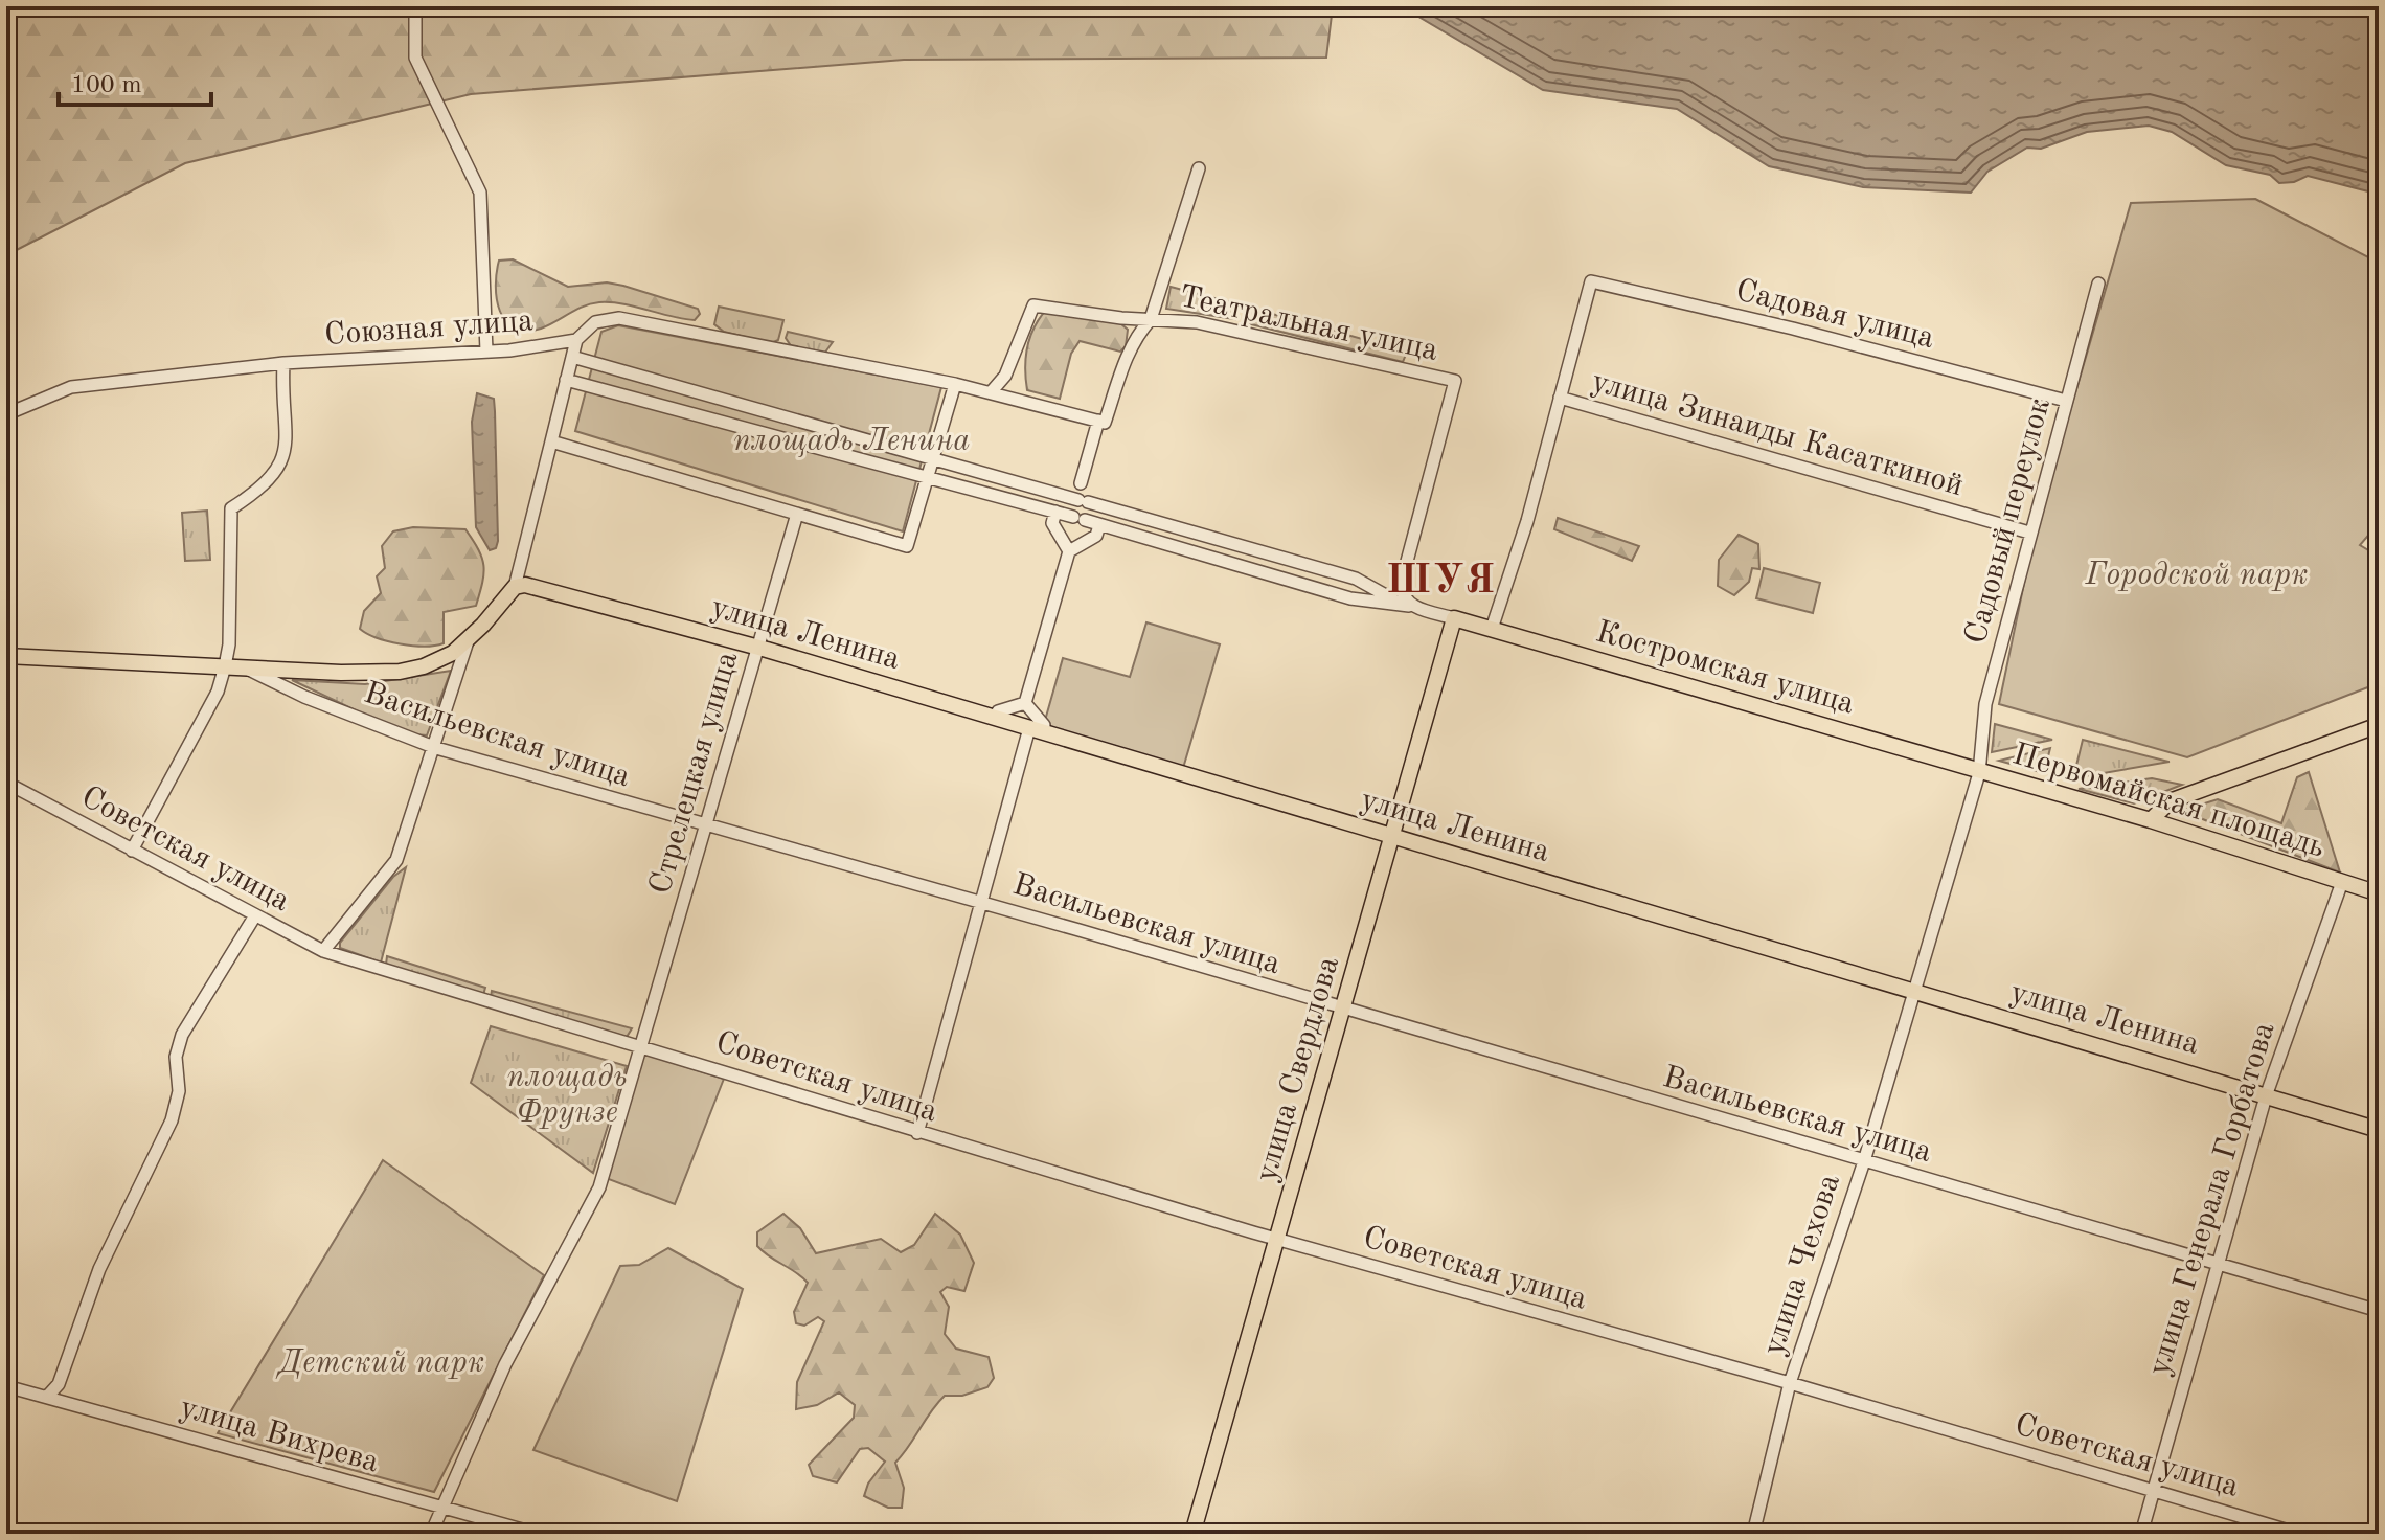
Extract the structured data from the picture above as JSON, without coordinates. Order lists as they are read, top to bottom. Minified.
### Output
{"streets":{"main road":["улица Ленина","Костромская улица","Первомайская площадь","улица Свердлова"],"street":["Садовая улица","Театральная улица","Союзная улица","улица Зинаиды Касаткиной","Садовый переулок","Васильевская улица","Стрелецкая улица","Советская улица","улица Генерала Горбатова","улица Чехова","улица Вихрева"]},"crossings":[["Садовая улица","улица Зинаиды Касаткиной"],["Садовая улица","Садовый переулок"],["улица Зинаиды Касаткиной","Садовый переулок"],["Садовый переулок","Костромская улица"],["Садовый переулок","Первомайская площадь"],["Садовый переулок","улица Чехова"],["улица Ленина","Стрелецкая улица"],["улица Ленина","улица Свердлова"],["улица Ленина","улица Генерала Горбатова"],["улица Ленина","улица Чехова"],["Костромская улица","Первомайская площадь"],["Костромская улица","улица Свердлова"],["Костромская улица","улица Чехова"],["Васильевская улица","Стрелецкая улица"],["Васильевская улица","улица Свердлова"],["Васильевская улица","улица Генерала Горбатова"],["Васильевская улица","улица Чехова"],["Стрелецкая улица","Советская улица"],["Стрелецкая улица","улица Вихрева"],["Первомайская площадь","улица Генерала Горбатова"],["Первомайская площадь","улица Чехова"],["Советская улица","улица Свердлова"],["Советская улица","улица Генерала Горбатова"],["Советская улица","улица Чехова"]],"districts":["ШУЯ"],"parks":["площадь Ленина","Городской парк","площадь Фрунзе","Детский парк"],"scale_bar":"100 m"}
